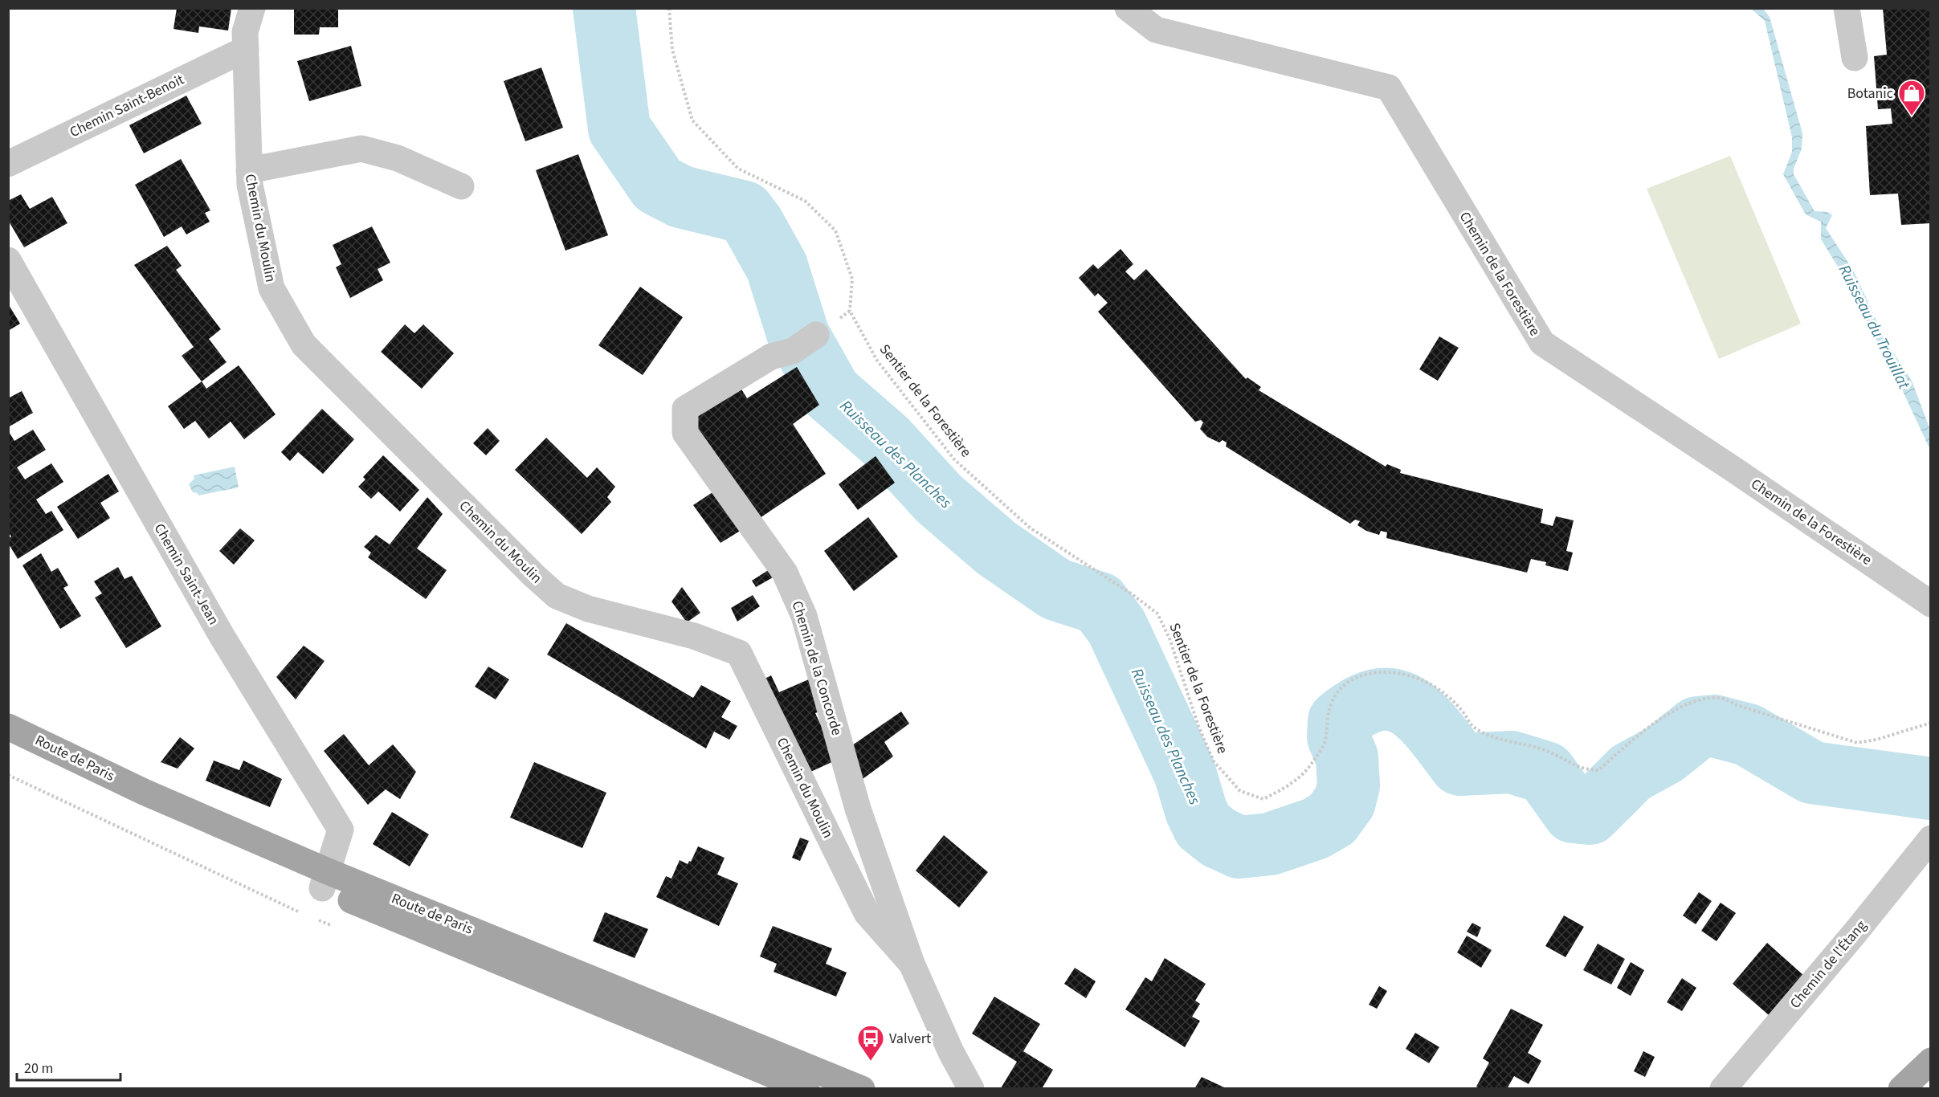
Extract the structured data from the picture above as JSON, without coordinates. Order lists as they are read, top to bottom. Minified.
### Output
{"streets":{"main road":["Route de Paris"],"street":["Chemin Saint-Benoit","Chemin du Moulin","Chemin de la Forestière","Chemin Saint-Jean","Chemin de la Concorde","Chemin de l'Étang"],"path":["Sentier de la Forestière"]},"crossings":[["Chemin Saint-Benoit","Chemin du Moulin"],["Chemin du Moulin","Chemin de la Concorde"],["Chemin Saint-Jean","Route de Paris"]],"water":["Ruisseau du Trouillat","Ruisseau des Planches"],"places":{"shop":["Botanic"],"bus stop":["Valvert"]},"scale_bar":"20 m"}
